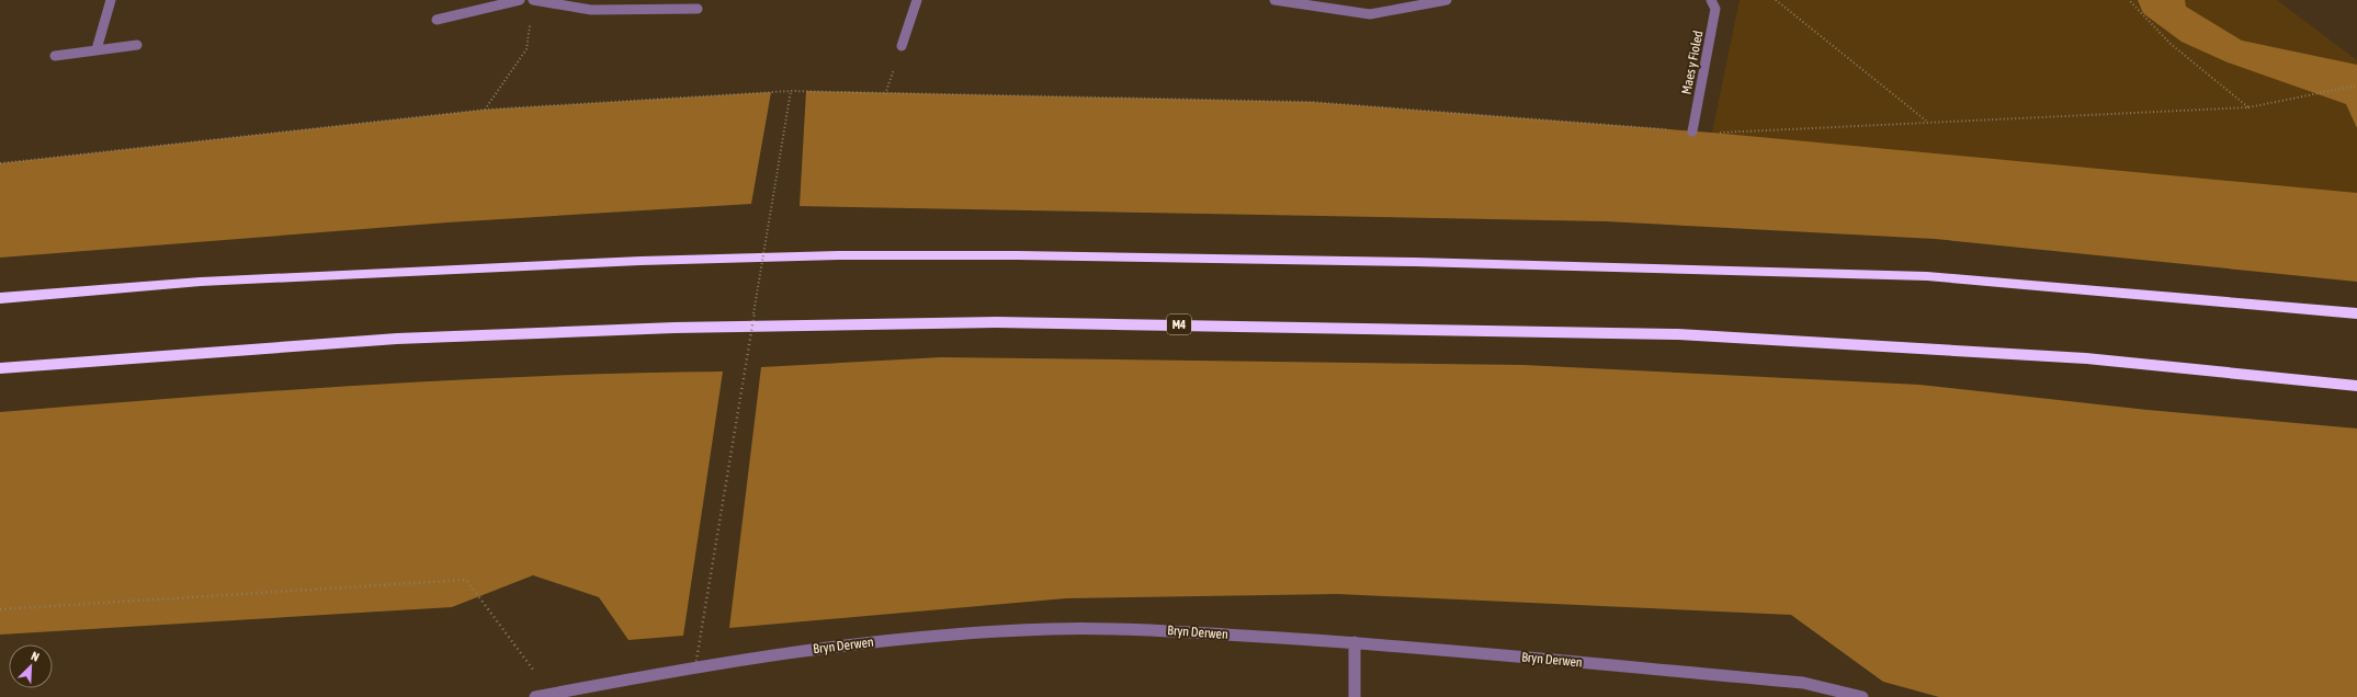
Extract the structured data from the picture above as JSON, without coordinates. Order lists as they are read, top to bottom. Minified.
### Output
{"streets":{"highway":["M4"],"street":["Maes y Fioled","Bryn Derwen"]},"north":"top right"}
